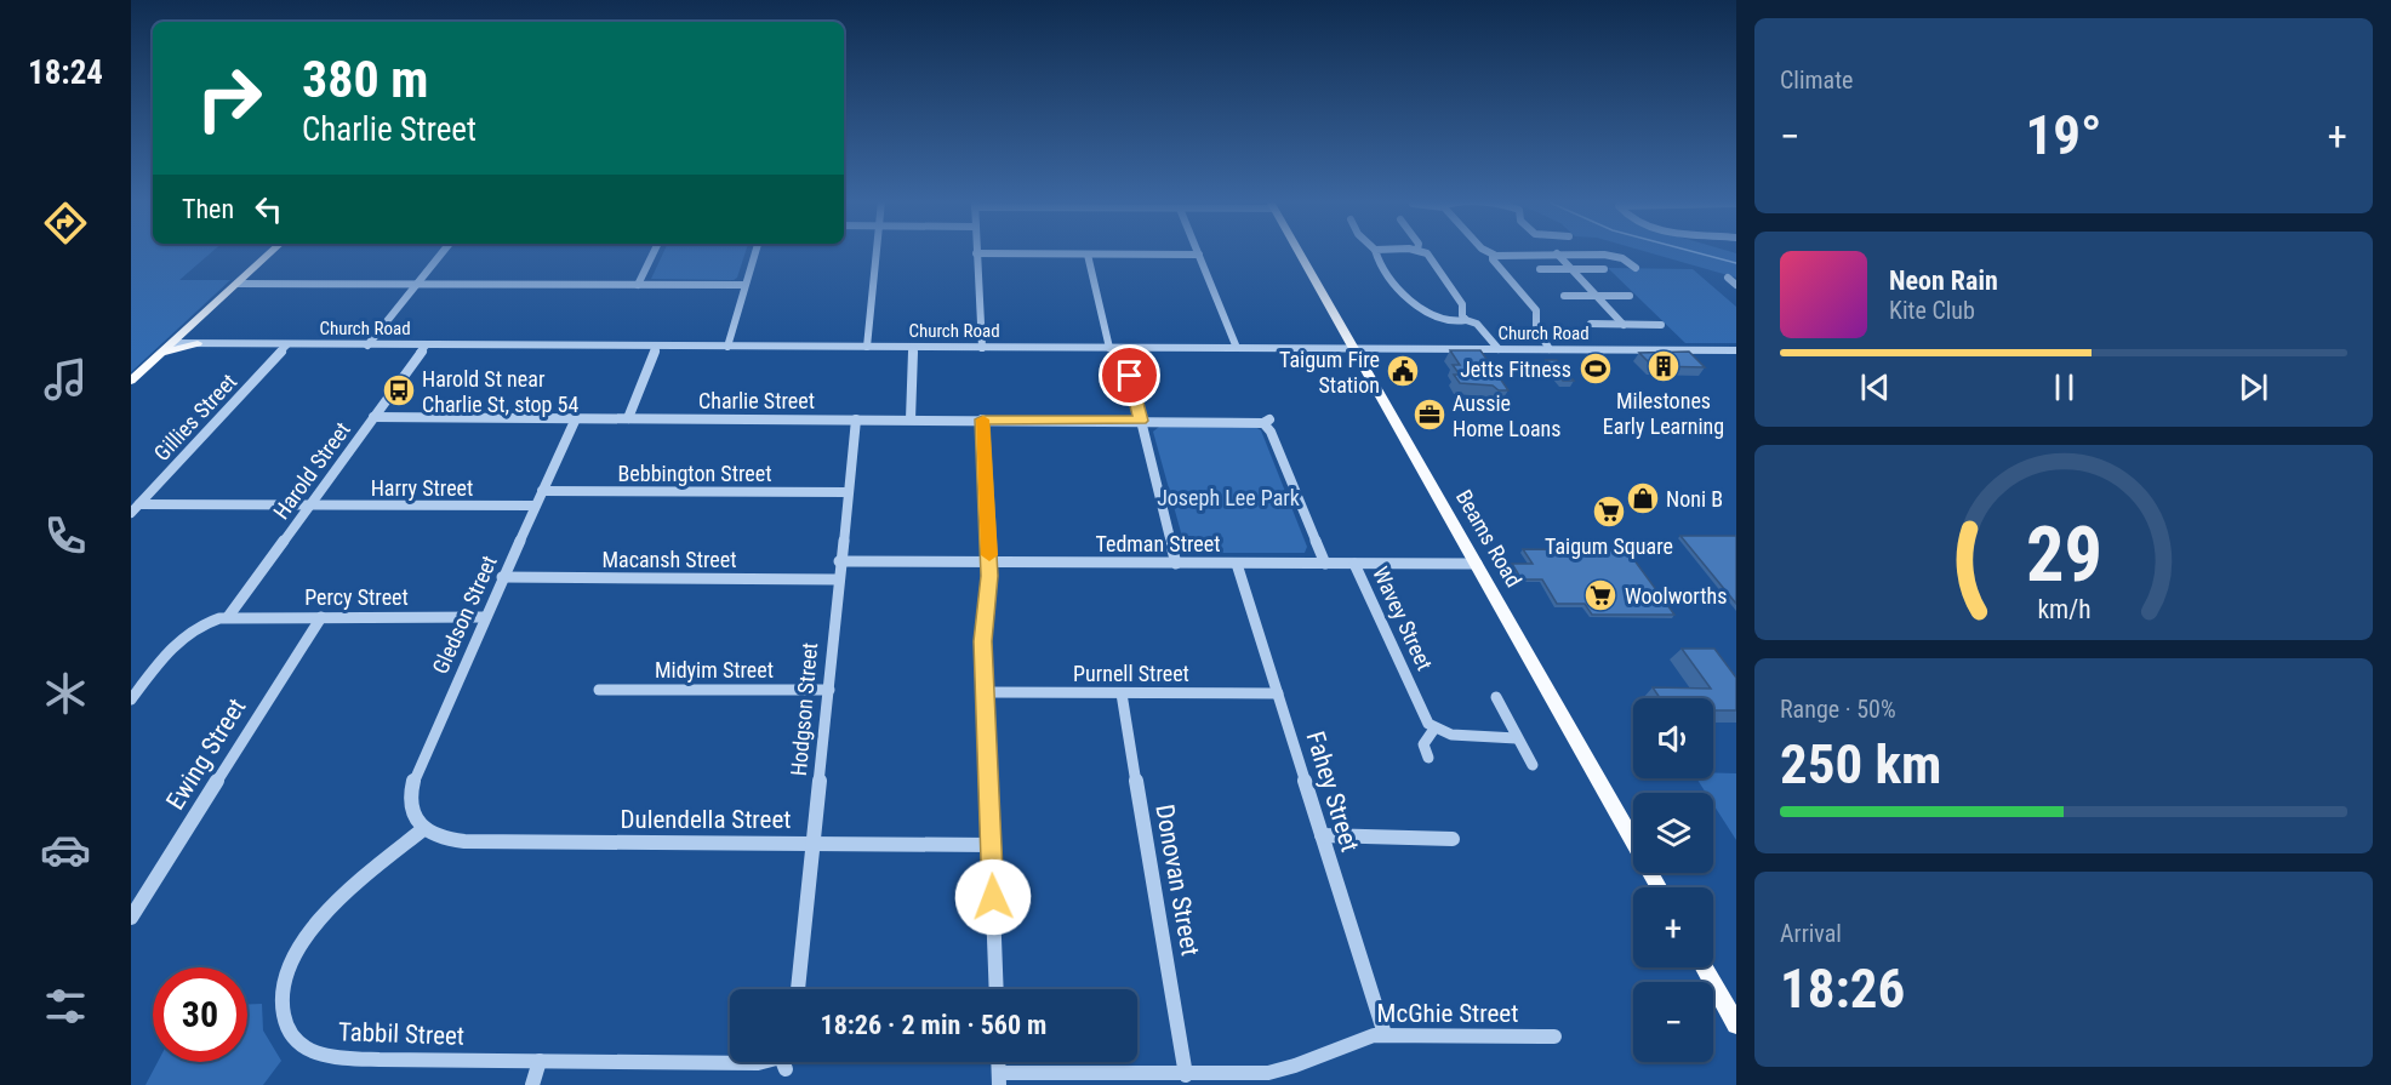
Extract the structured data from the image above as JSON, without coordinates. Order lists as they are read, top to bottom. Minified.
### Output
{"streets":{"main road":["Beams Road"],"street":["Church Road","Charlie Street","Gillies Street","Harold Street","Bebbington Street","Harry Street","Tedman Street","Macansh Street","Percy Street","Gledson Street","Wavey Street","Midyim Street","Purnell Street","Hodgson Street","Ewing Street","Fahey Street","Dulendella Street","Donovan Street","McGhie Street","Tabbil Street"]},"crossings":[["Church Road","Gillies Street"],["Church Road","Harold Street"],["Church Road","Beams Road"],["Charlie Street","Harold Street"],["Charlie Street","Tedman Street"],["Charlie Street","Gledson Street"],["Charlie Street","Hodgson Street"],["Gillies Street","Harry Street"],["Harold Street","Harry Street"],["Harold Street","Percy Street"],["Bebbington Street","Gledson Street"],["Bebbington Street","Hodgson Street"],["Harry Street","Gledson Street"],["Beams Road","Tedman Street"],["Tedman Street","Wavey Street"],["Tedman Street","Hodgson Street"],["Tedman Street","Fahey Street"],["Macansh Street","Gledson Street"],["Macansh Street","Hodgson Street"],["Percy Street","Gledson Street"],["Percy Street","Ewing Street"],["Gledson Street","Dulendella Street"],["Gledson Street","Tabbil Street"],["Midyim Street","Hodgson Street"],["Purnell Street","Fahey Street"],["Purnell Street","Donovan Street"],["Hodgson Street","Dulendella Street"],["Fahey Street","McGhie Street"],["Dulendella Street","Tabbil Street"],["Donovan Street","McGhie Street"]],"parks":["Joseph Lee Park"],"places":{"building":["Milestones Early Learning"],"sports":["Jetts Fitness"],"public building":["Taigum Fire Station"],"bus stop":["Harold St near Charlie St, stop 54"],"office":["Aussie Home Loans"],"shop":["Noni B"],"supermarket":["Taigum Square","Woolworths"]},"page":{"tabs":"18:24","tile":["Climate",["Range · 50%","250 km"],["Arrival","18:26"]],"turn":["380 m","Charlie Street"],"heat":["−","19°","+"],"then":"Then","song":["Neon Rain","Kite Club"],"map_buttons":["+","−"],"limit":"30","trip":"18:26 · 2 min · 560 m","gauge":["29","km/h"]}}
